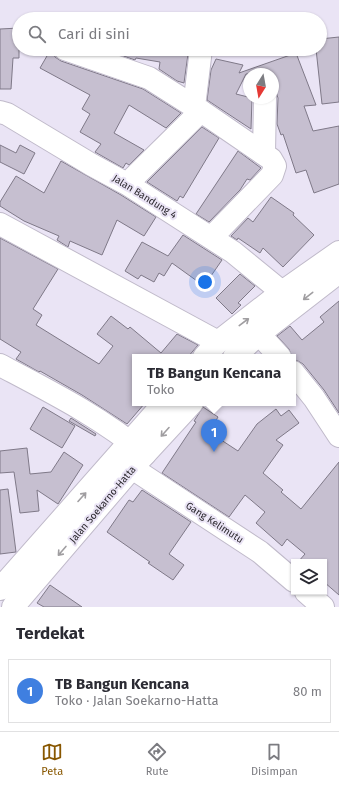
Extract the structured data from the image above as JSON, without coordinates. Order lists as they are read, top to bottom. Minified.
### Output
{"streets":{"street":["Jalan Bandung 4","Jalan Soekarno-Hatta","Gang Kelimutu"]},"crossings":[["Jalan Soekarno-Hatta","Gang Kelimutu"]],"north":"bottom","page":{"search":"Cari di sini","popup":["TB Bangun Kencana","Toko"],"pins":"1","heading":"Terdekat","list":[{"mark":"1","name":"TB Bangun Kencana","note":"Toko · Jalan Soekarno-Hatta","value":"80 m"}],"nav":["Peta","Rute","Disimpan"]}}
